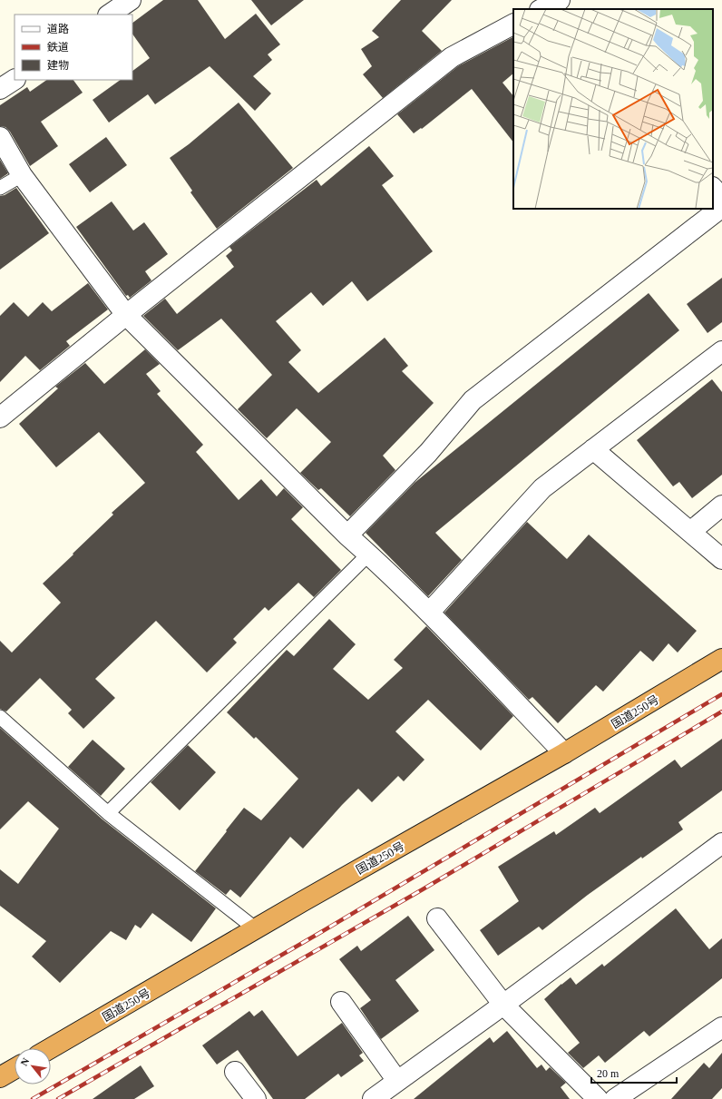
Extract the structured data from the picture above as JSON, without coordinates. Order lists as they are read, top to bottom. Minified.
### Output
{"streets":{"highway":["国道250号"]},"legend":["道路","鉄道","建物"],"scale_bar":"20 m","north":"top left"}
